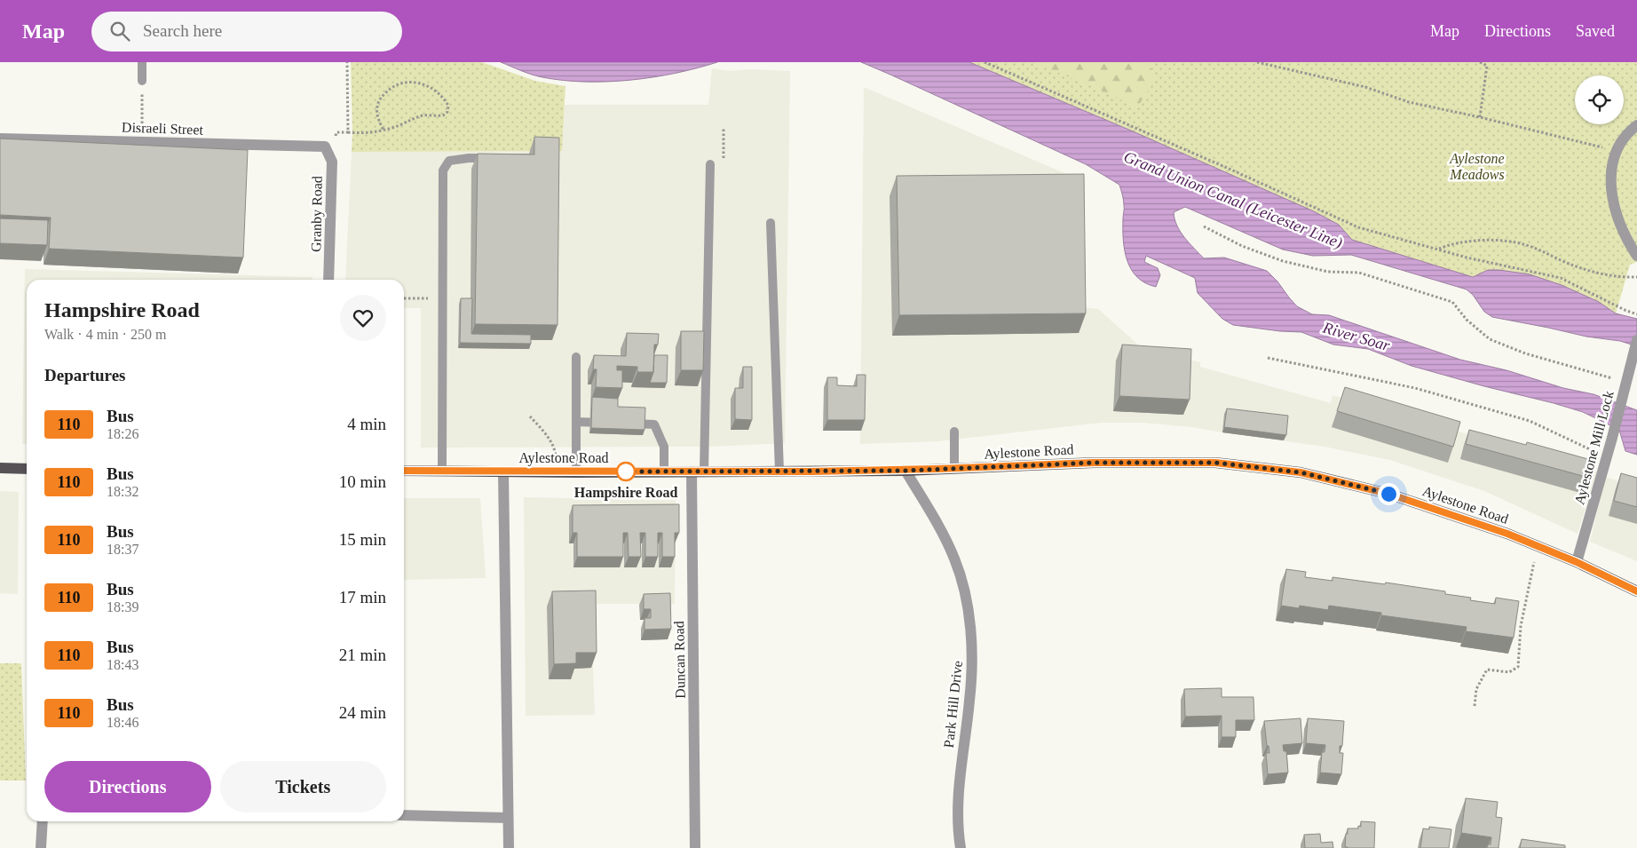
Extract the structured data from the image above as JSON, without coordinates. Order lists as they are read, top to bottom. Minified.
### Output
{"streets":{"main road":["Aylestone Road"],"street":["Disraeli Street","Granby Road","Aylestone Mill Lock","Duncan Road","Park Hill Drive"]},"crossings":[["Disraeli Street","Granby Road"],["Aylestone Mill Lock","Aylestone Road"],["Aylestone Road","Duncan Road"],["Aylestone Road","Park Hill Drive"]],"water":["Grand Union Canal (Leicester Line)","River Soar"],"parks":["Aylestone Meadows"],"places":["Hampshire Road"],"lines":["bus line 110"],"page":{"header":"Map","search":"Search here","nav":["Map","Directions","Saved"],"heading":[["Hampshire Road","Walk · 4 min · 250 m"],"Departures"],"list":[{"mark":"110","name":"Bus","note":"18:26","value":"4 min"},{"mark":"110","name":"Bus","note":"18:32","value":"10 min"},{"mark":"110","name":"Bus","note":"18:37","value":"15 min"},{"mark":"110","name":"Bus","note":"18:39","value":"17 min"},{"mark":"110","name":"Bus","note":"18:43","value":"21 min"},{"mark":"110","name":"Bus","note":"18:46","value":"24 min"}],"buttons":["Directions","Tickets"]}}
